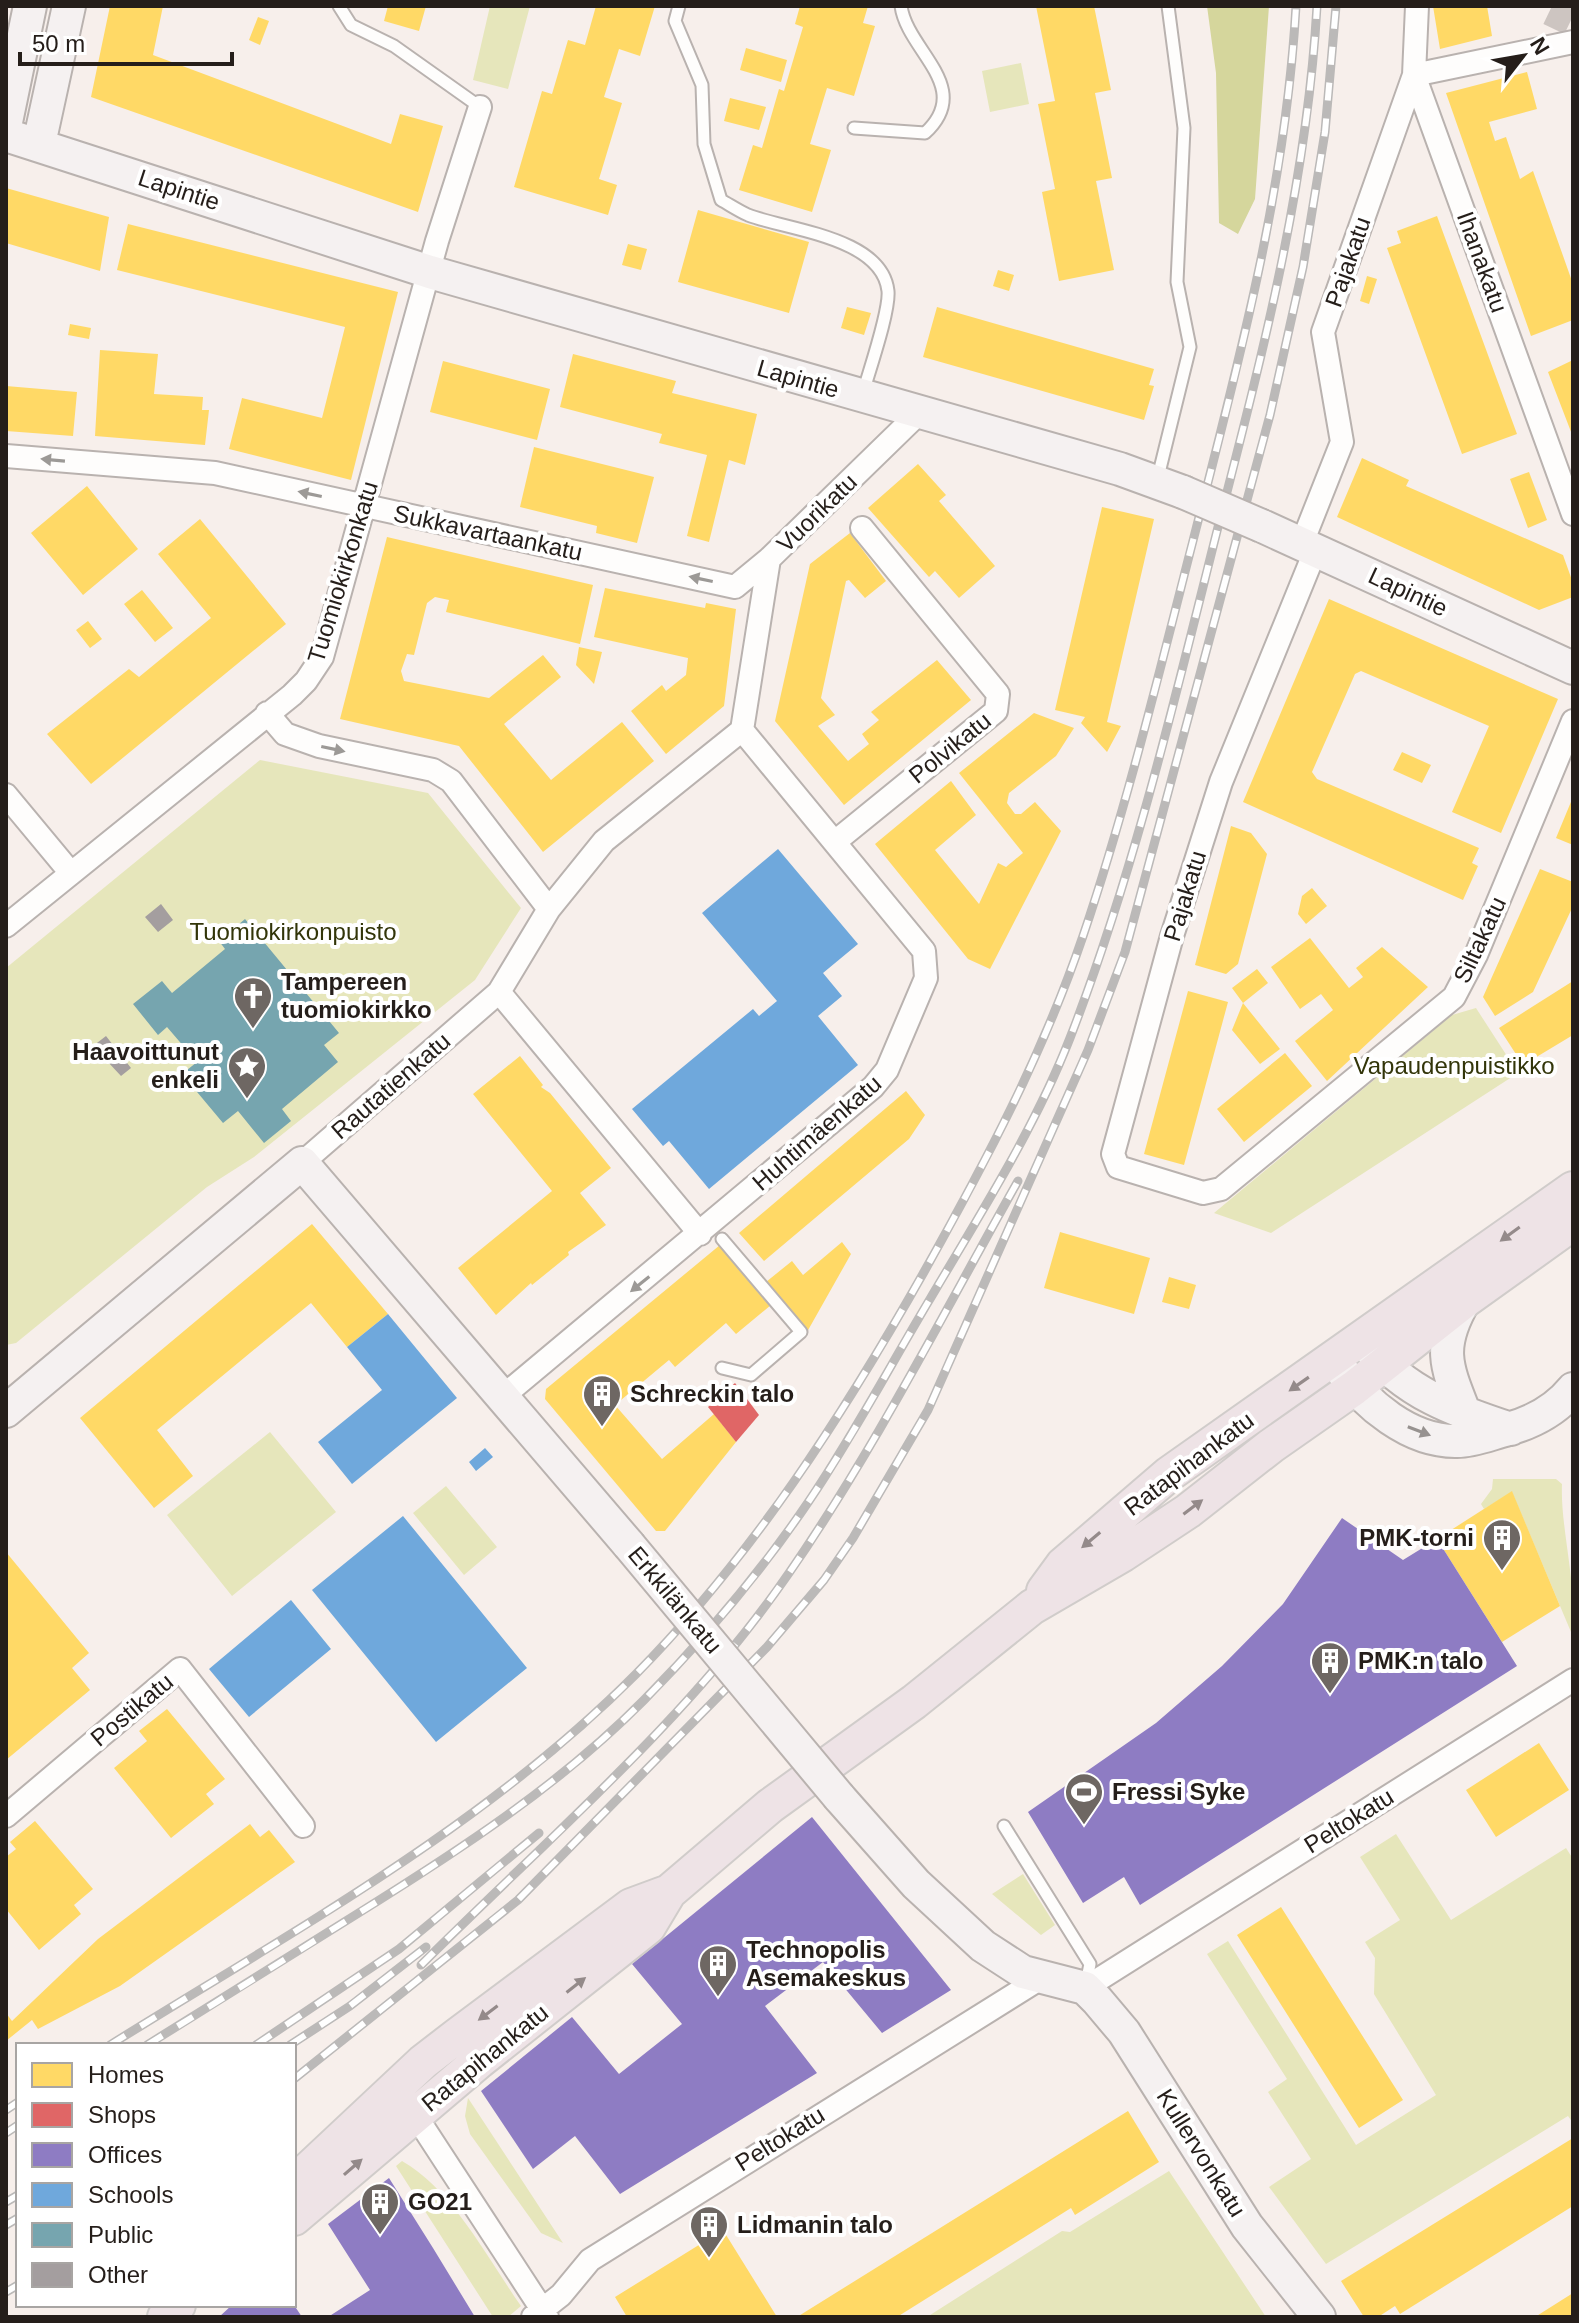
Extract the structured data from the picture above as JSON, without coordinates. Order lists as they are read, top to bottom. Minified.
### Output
{"streets":{"main road":["Ratapihankatu"],"street":["Lapintie","Pajakatu","Ihanakatu","Vuorikatu","Sukkavartaankatu","Tuomiokirkonkatu","Polvikatu","Siltakatu","Rautatienkatu","Huhtimäenkatu","Erkkilänkatu","Postikatu","Peltokatu","Kullervonkatu"]},"crossings":[["Lapintie","Pajakatu"],["Lapintie","Vuorikatu"],["Lapintie","Tuomiokirkonkatu"],["Pajakatu","Ihanakatu"],["Pajakatu","Siltakatu"],["Vuorikatu","Sukkavartaankatu"],["Vuorikatu","Rautatienkatu"],["Vuorikatu","Huhtimäenkatu"],["Sukkavartaankatu","Tuomiokirkonkatu"],["Polvikatu","Huhtimäenkatu"],["Rautatienkatu","Huhtimäenkatu"],["Rautatienkatu","Erkkilänkatu"],["Huhtimäenkatu","Erkkilänkatu"],["Erkkilänkatu","Peltokatu"],["Erkkilänkatu","Kullervonkatu"],["Peltokatu","Kullervonkatu"]],"one_way":["Sukkavartaankatu"],"parks":["Tuomiokirkonpuisto","Vapaudenpuistikko"],"places":{"church":["Tampereen tuomiokirkko"],"place":["Haavoittunut enkeli"],"building":["Schreckin talo","PMK-torni","PMK:n talo","Technopolis Asemakeskus","GO21","Lidmanin talo"],"sports":["Fressi Syke"]},"legend":["Homes","Shops","Offices","Schools","Public","Other"],"scale_bar":"50 m","north":"top right"}
